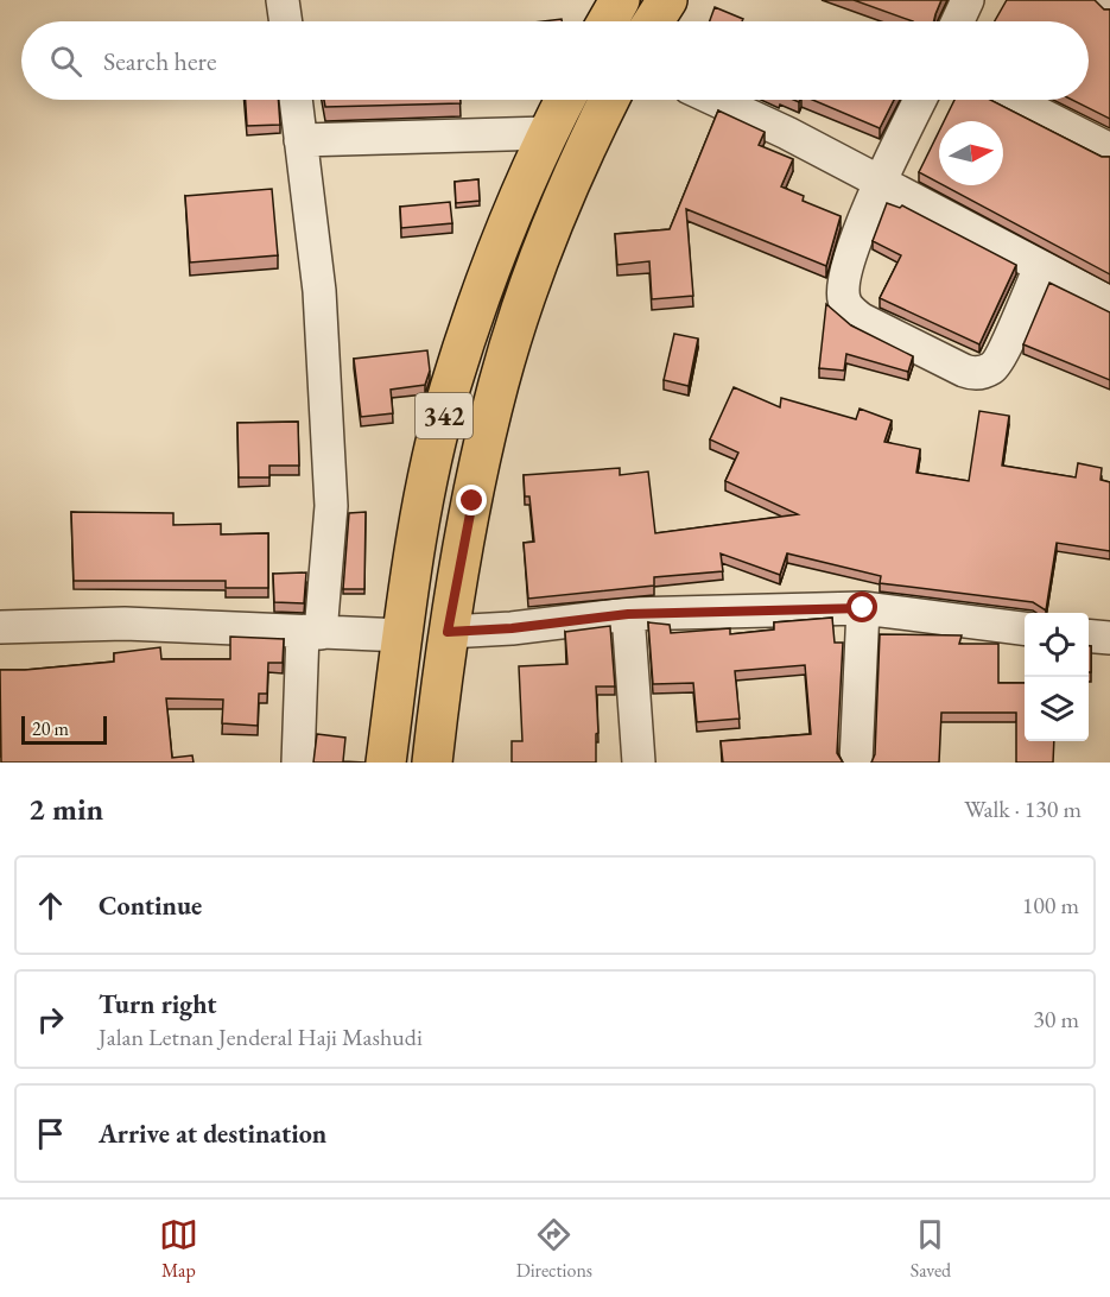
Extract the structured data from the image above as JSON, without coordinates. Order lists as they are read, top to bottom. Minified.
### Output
{"streets":{"main road":["342"]},"scale_bar":"20 m","north":"right","page":{"search":"Search here","scale":"20 m","heading":["2 min","Walk · 130 m"],"list":[["Continue","100 m"],["Turn right","Jalan Letnan Jenderal Haji Mashudi","30 m"],"Arrive at destination"],"nav":["Map","Directions","Saved"]}}
